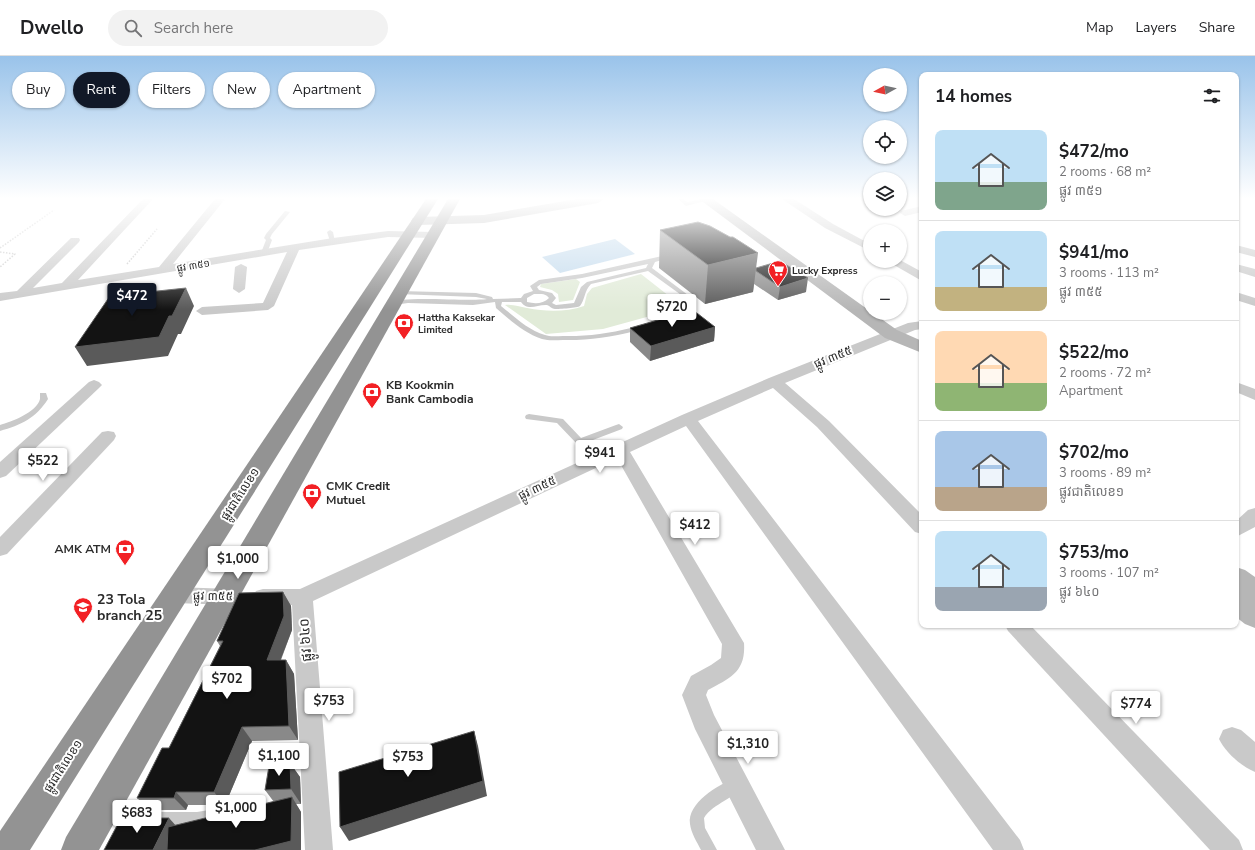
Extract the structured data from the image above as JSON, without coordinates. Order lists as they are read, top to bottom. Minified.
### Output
{"streets":{"highway":["ផ្លូវជាតិលេខ១"],"street":["ផ្លូវ ៣៥១","ផ្លូវ ៣៥៥","ផ្លូវ ៦៤០"]},"crossings":[["ផ្លូវ ៣៥៥","ផ្លូវជាតិលេខ១"],["ផ្លូវ ៣៥៥","ផ្លូវ ៦៤០"]],"places":{"supermarket":["Lucky Express"],"bank":["Hattha Kaksekar Limited","KB Kookmin Bank Cambodia","CMK Credit Mutuel","AMK ATM"],"school or university":["23 Tola branch 25"]},"north":"left","page":{"header":"Dwello","search":"Search here","nav":["Map","Layers","Share"],"map_buttons":["+","−"],"chip":["Buy","Rent","Filters","New","Apartment"],"heading":"14 homes","list":[{"name":"$472/mo","note":"2 rooms · 68 m² · ផ្លូវ ៣៥១"},{"name":"$941/mo","note":"3 rooms · 113 m² · ផ្លូវ ៣៥៥"},{"name":"$522/mo","note":"2 rooms · 72 m² · Apartment"},{"name":"$702/mo","note":"3 rooms · 89 m² · ផ្លូវជាតិលេខ១"},{"name":"$753/mo","note":"3 rooms · 107 m² · ផ្លូវ ៦៤០"}],"price":["$472","$720","$941","$522","$412","$1,000","$702","$753","$774","$1,310","$1,100","$753","$1,000","$683"]}}
